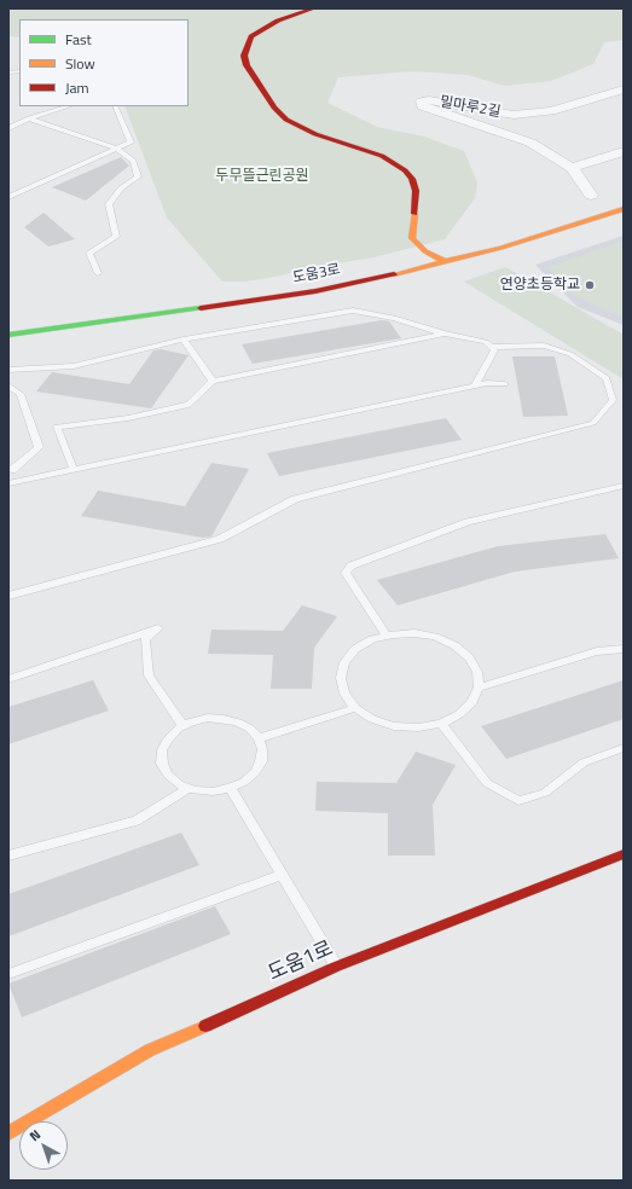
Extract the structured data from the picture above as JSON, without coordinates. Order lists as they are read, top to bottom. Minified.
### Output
{"streets":{"street":["밀마루2길","도움3로","도움1로"]},"parks":["두무뜰근린공원"],"places":["연양초등학교"],"legend":["Fast","Slow","Jam"],"north":"top left"}
